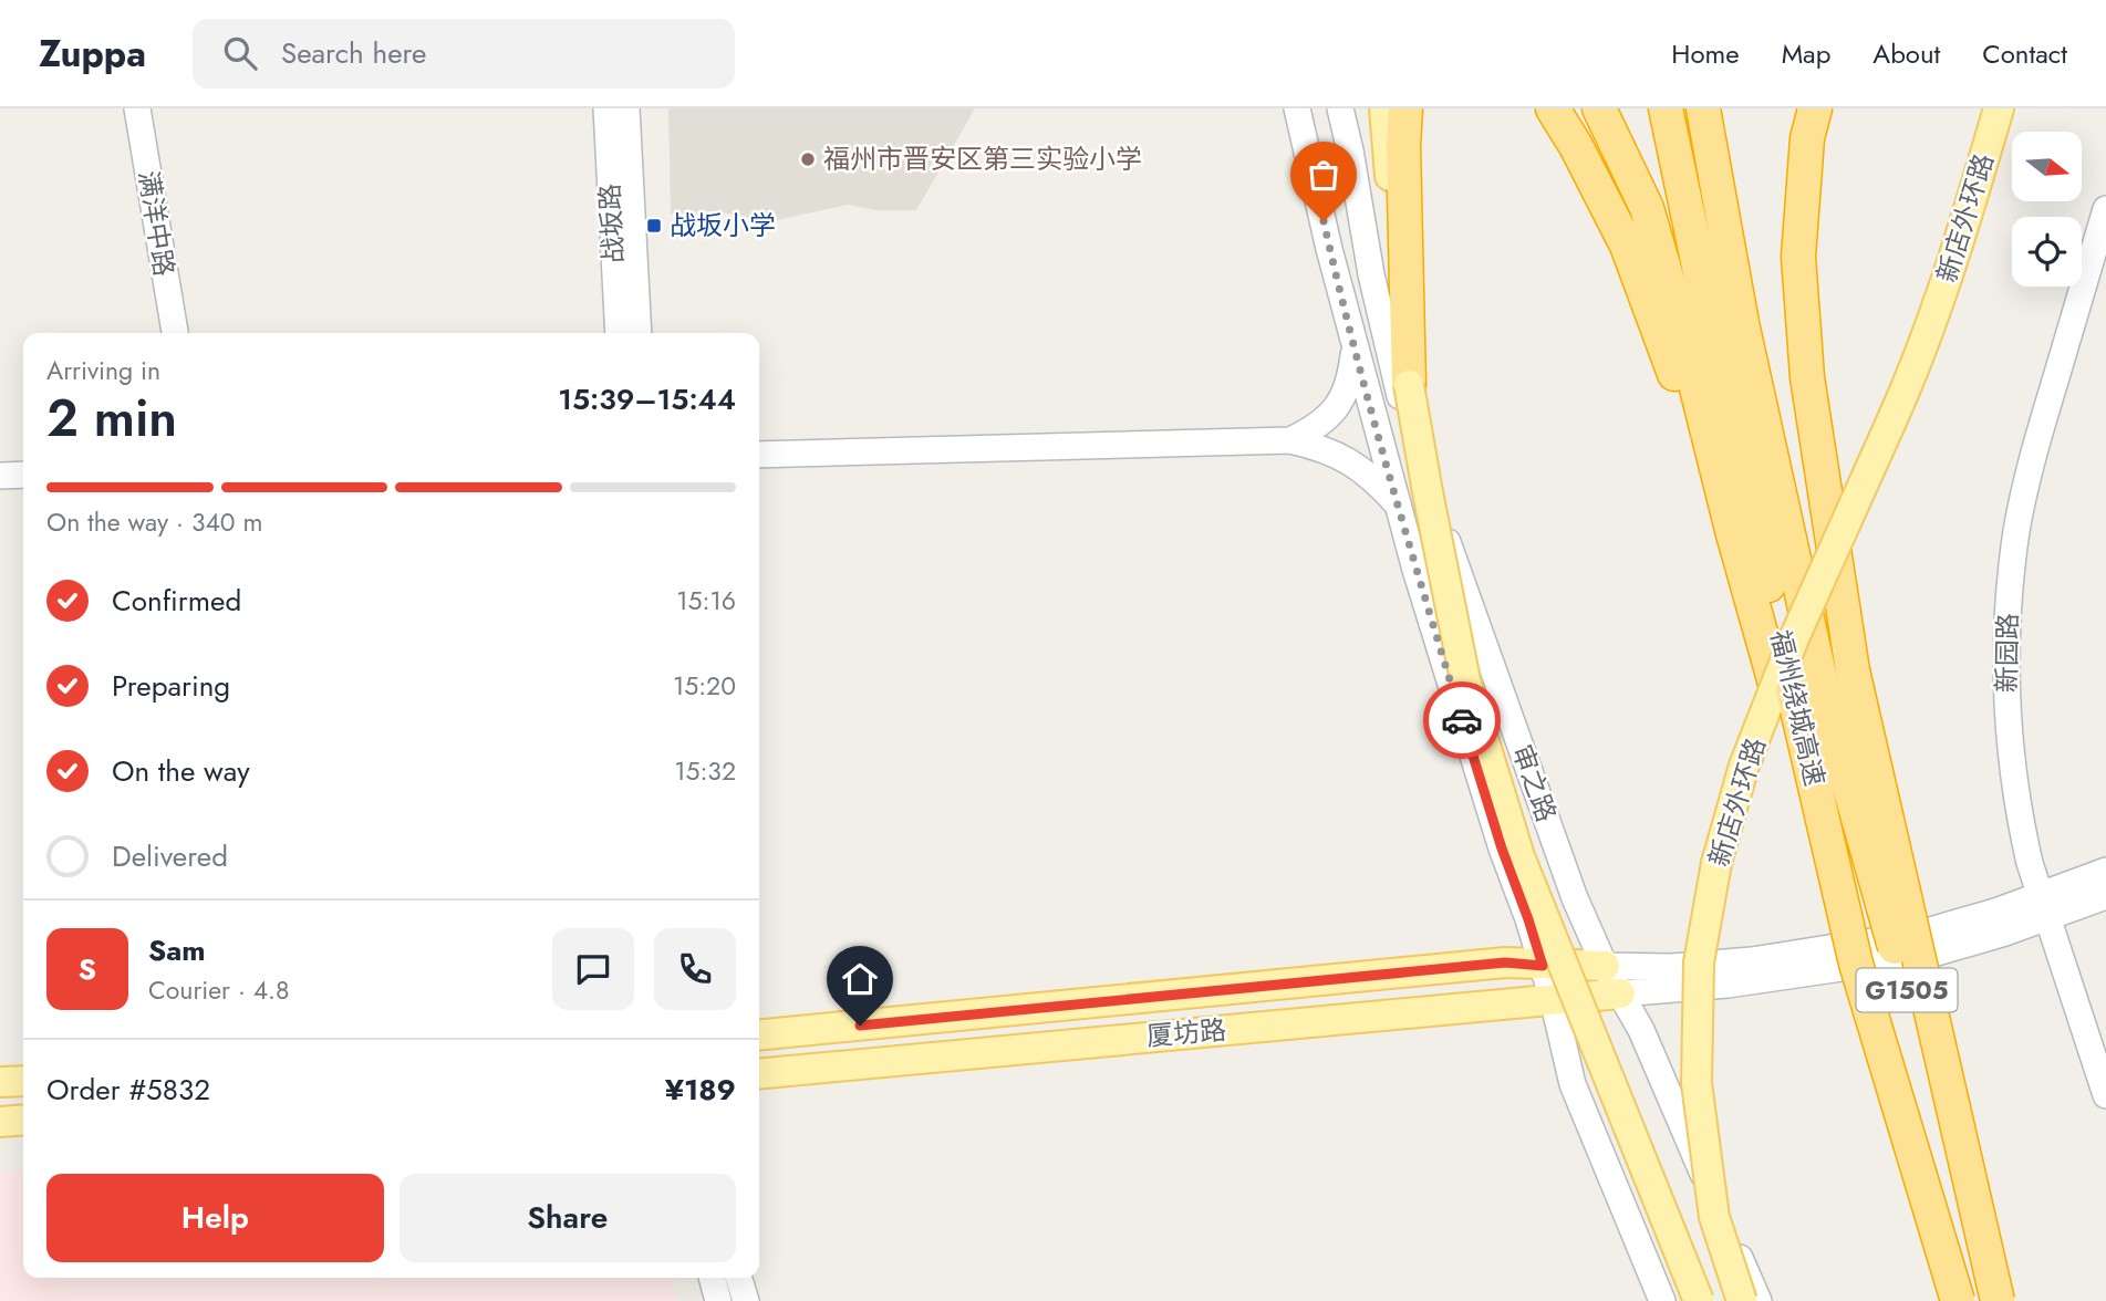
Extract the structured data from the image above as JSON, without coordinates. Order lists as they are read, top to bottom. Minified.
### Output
{"streets":{"highway":["福州绕城高速","G1505"],"main road":["新店外环路","满洋中路","战坂路","新园路","审之路","厦坊路"]},"crossings":[["审之路","厦坊路"]],"places":{"other":["福州市晋安区第三实验小学"],"transit":["战坂小学"]},"north":"right","page":{"header":"Zuppa","search":"Search here","nav":["Home","Map","About","Contact"],"heading":["2 min","Arriving in","15:39–15:44"],"panel":["Sam","Courier · 4.8","Order #5832","¥189"],"bar":"On the way · 340 m","list":[["Confirmed","15:16"],["Preparing","15:20"],["On the way","15:32"],"Delivered"],"round":"S","buttons":["Help","Share"]}}
